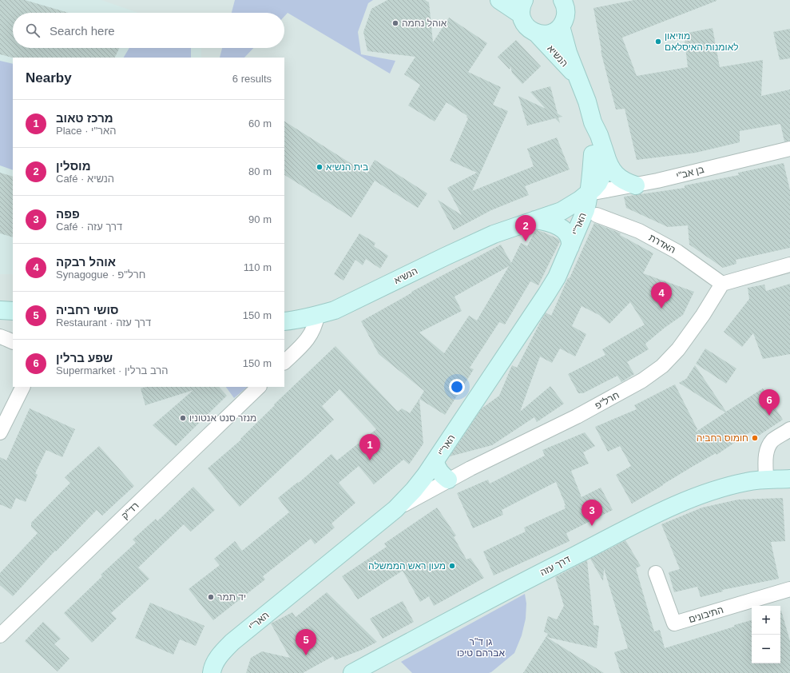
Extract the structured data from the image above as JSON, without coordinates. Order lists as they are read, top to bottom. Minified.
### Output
{"streets":{"street":["הנשיא","בן אב\"י","האר\"י","האדרת","חרל\"פ","רד\"ק","דרך עזה","התיבונים"]},"crossings":[["הנשיא","בן אב\"י"],["הנשיא","האר\"י"],["בן אב\"י","האר\"י"],["האר\"י","חרל\"פ"],["האדרת","חרל\"פ"]],"parks":["גן ד\"ר אברהם טיכו"],"places":["אוהל נחמה","מוזיאון לאומנות האיסלאם","בית הנשיא","מנזר סנט אנטוניו","חומוס רחביה","מעון ראש הממשלה","יד תמר"],"page":{"search":"Search here","heading":["Nearby","6 results"],"list":[{"mark":"1","name":"מרכז טאוב","note":"Place · האר\"י","value":"60 m"},{"mark":"2","name":"מוסלין","note":"Café · הנשיא","value":"80 m"},{"mark":"3","name":"פפה","note":"Café · דרך עזה","value":"90 m"},{"mark":"4","name":"אוהל רבקה","note":"Synagogue · חרל\"פ","value":"110 m"},{"mark":"5","name":"סושי רחביה","note":"Restaurant · דרך עזה","value":"150 m"},{"mark":"6","name":"שפע ברלין","note":"Supermarket · הרב ברלין","value":"150 m"}],"pins":["2","4","6","1","3","5"],"map_buttons":["+","−"]}}
